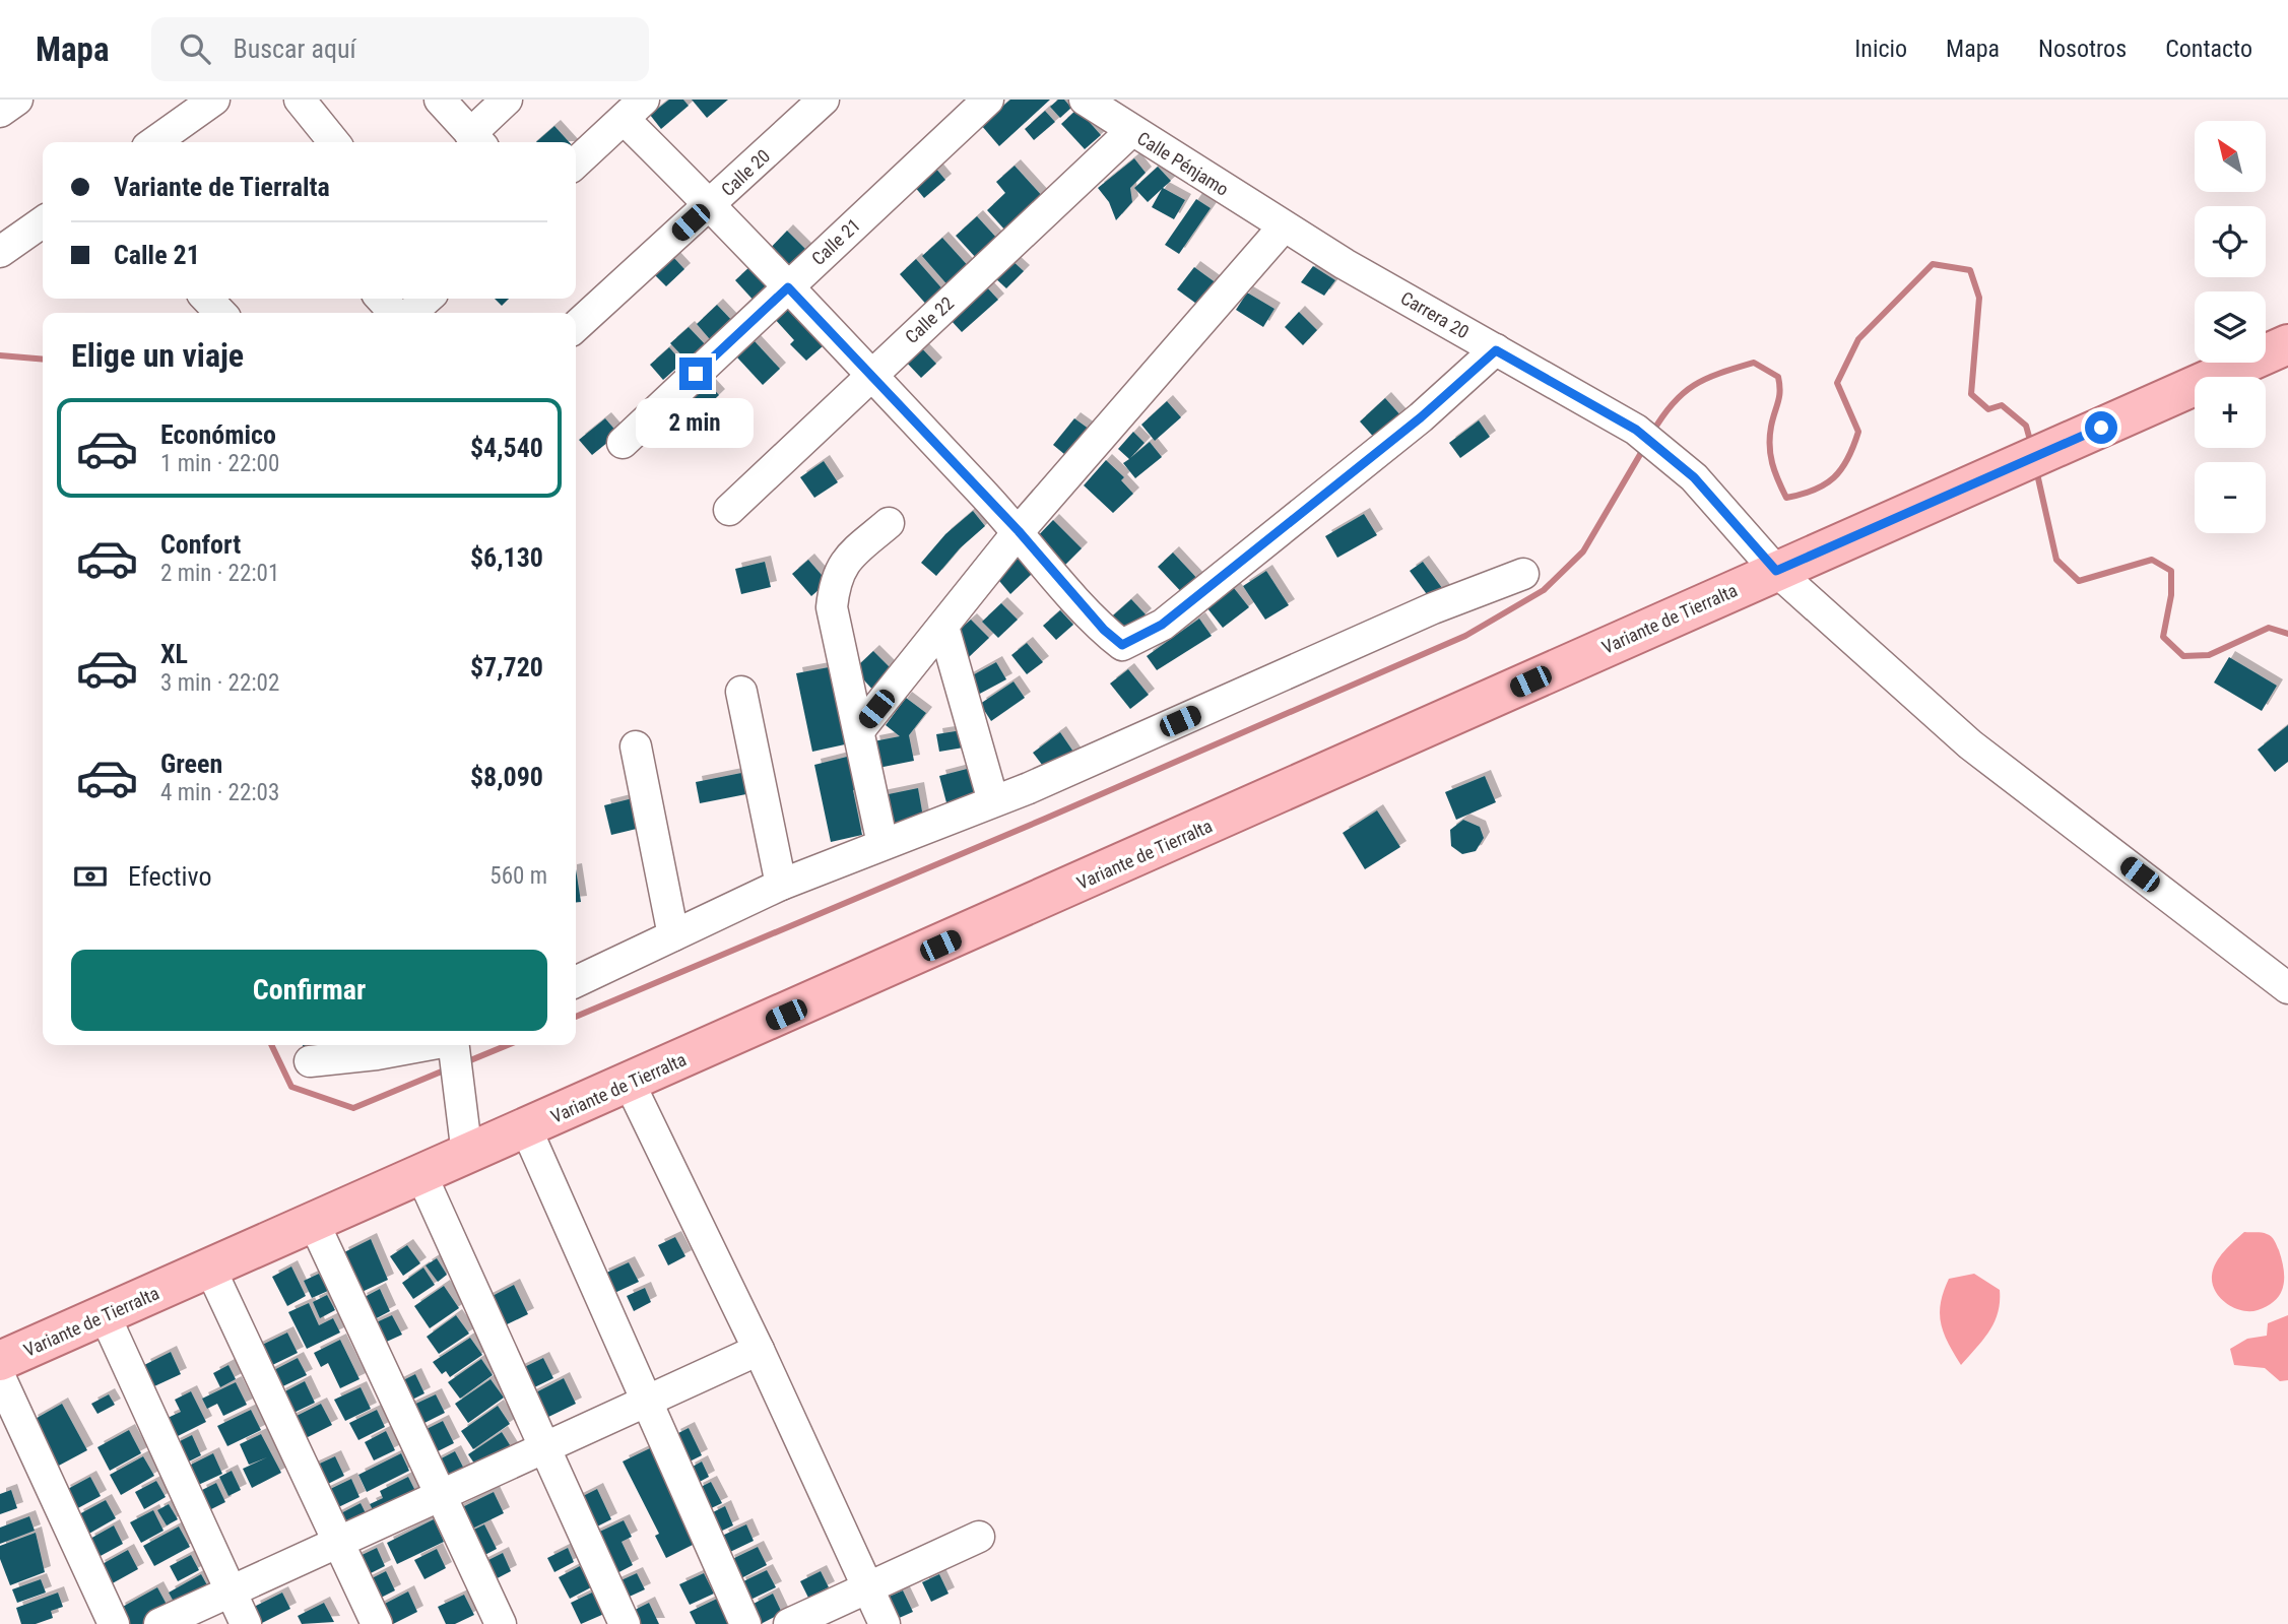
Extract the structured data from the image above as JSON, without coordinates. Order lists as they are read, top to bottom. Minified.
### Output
{"streets":{"main road":["Variante de Tierralta"],"street":["Calle Pénjamo","Calle 20","Calle 21","Carrera 20","Calle 22"]},"crossings":[["Calle Pénjamo","Carrera 20"],["Calle Pénjamo","Calle 22"],["Carrera 20","Variante de Tierralta"]],"north":"top left","page":{"header":"Mapa","search":"Buscar aquí","nav":["Inicio","Mapa","Nosotros","Contacto"],"map_buttons":["+","−"],"banner":["Variante de Tierralta","Calle 21"],"heading":"Elige un viaje","bubble":"2 min","list":[{"name":"Económico","note":"1 min · 22:00","value":"$4,540"},{"name":"Confort","note":"2 min · 22:01","value":"$6,130"},{"name":"XL","note":"3 min · 22:02","value":"$7,720"},{"name":"Green","note":"4 min · 22:03","value":"$8,090"}],"pay":["Efectivo","560 m"],"buttons":"Confirmar"}}
